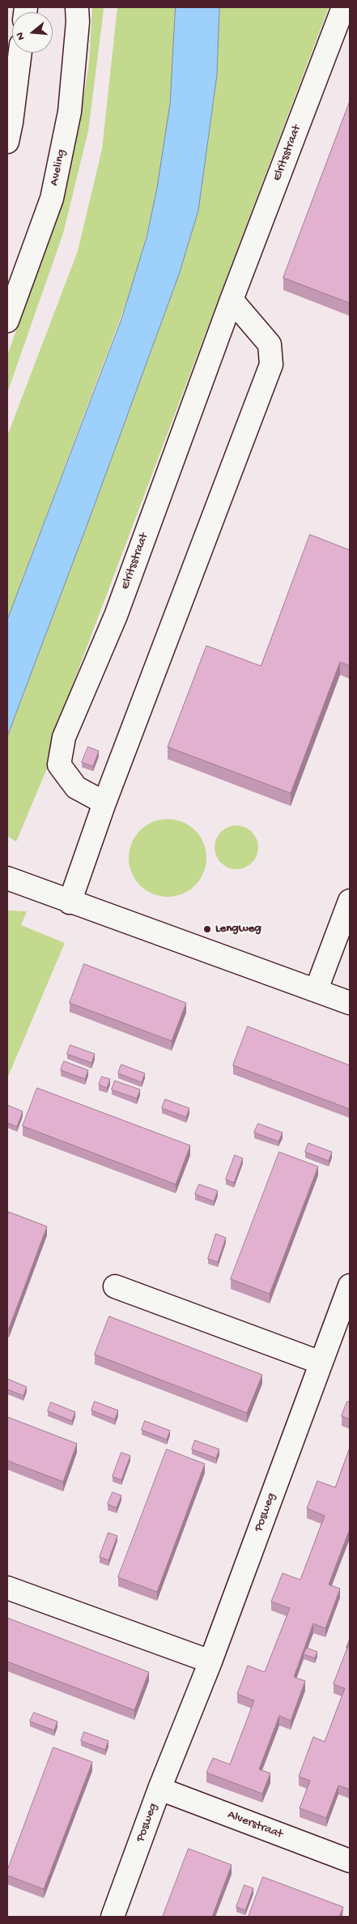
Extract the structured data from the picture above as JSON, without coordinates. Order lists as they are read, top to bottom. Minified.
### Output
{"streets":{"street":["Elritsstraat","Aveling","Posweg","Alverstraat"]},"crossings":[["Posweg","Alverstraat"]],"places":["Lengweg"],"north":"left"}
